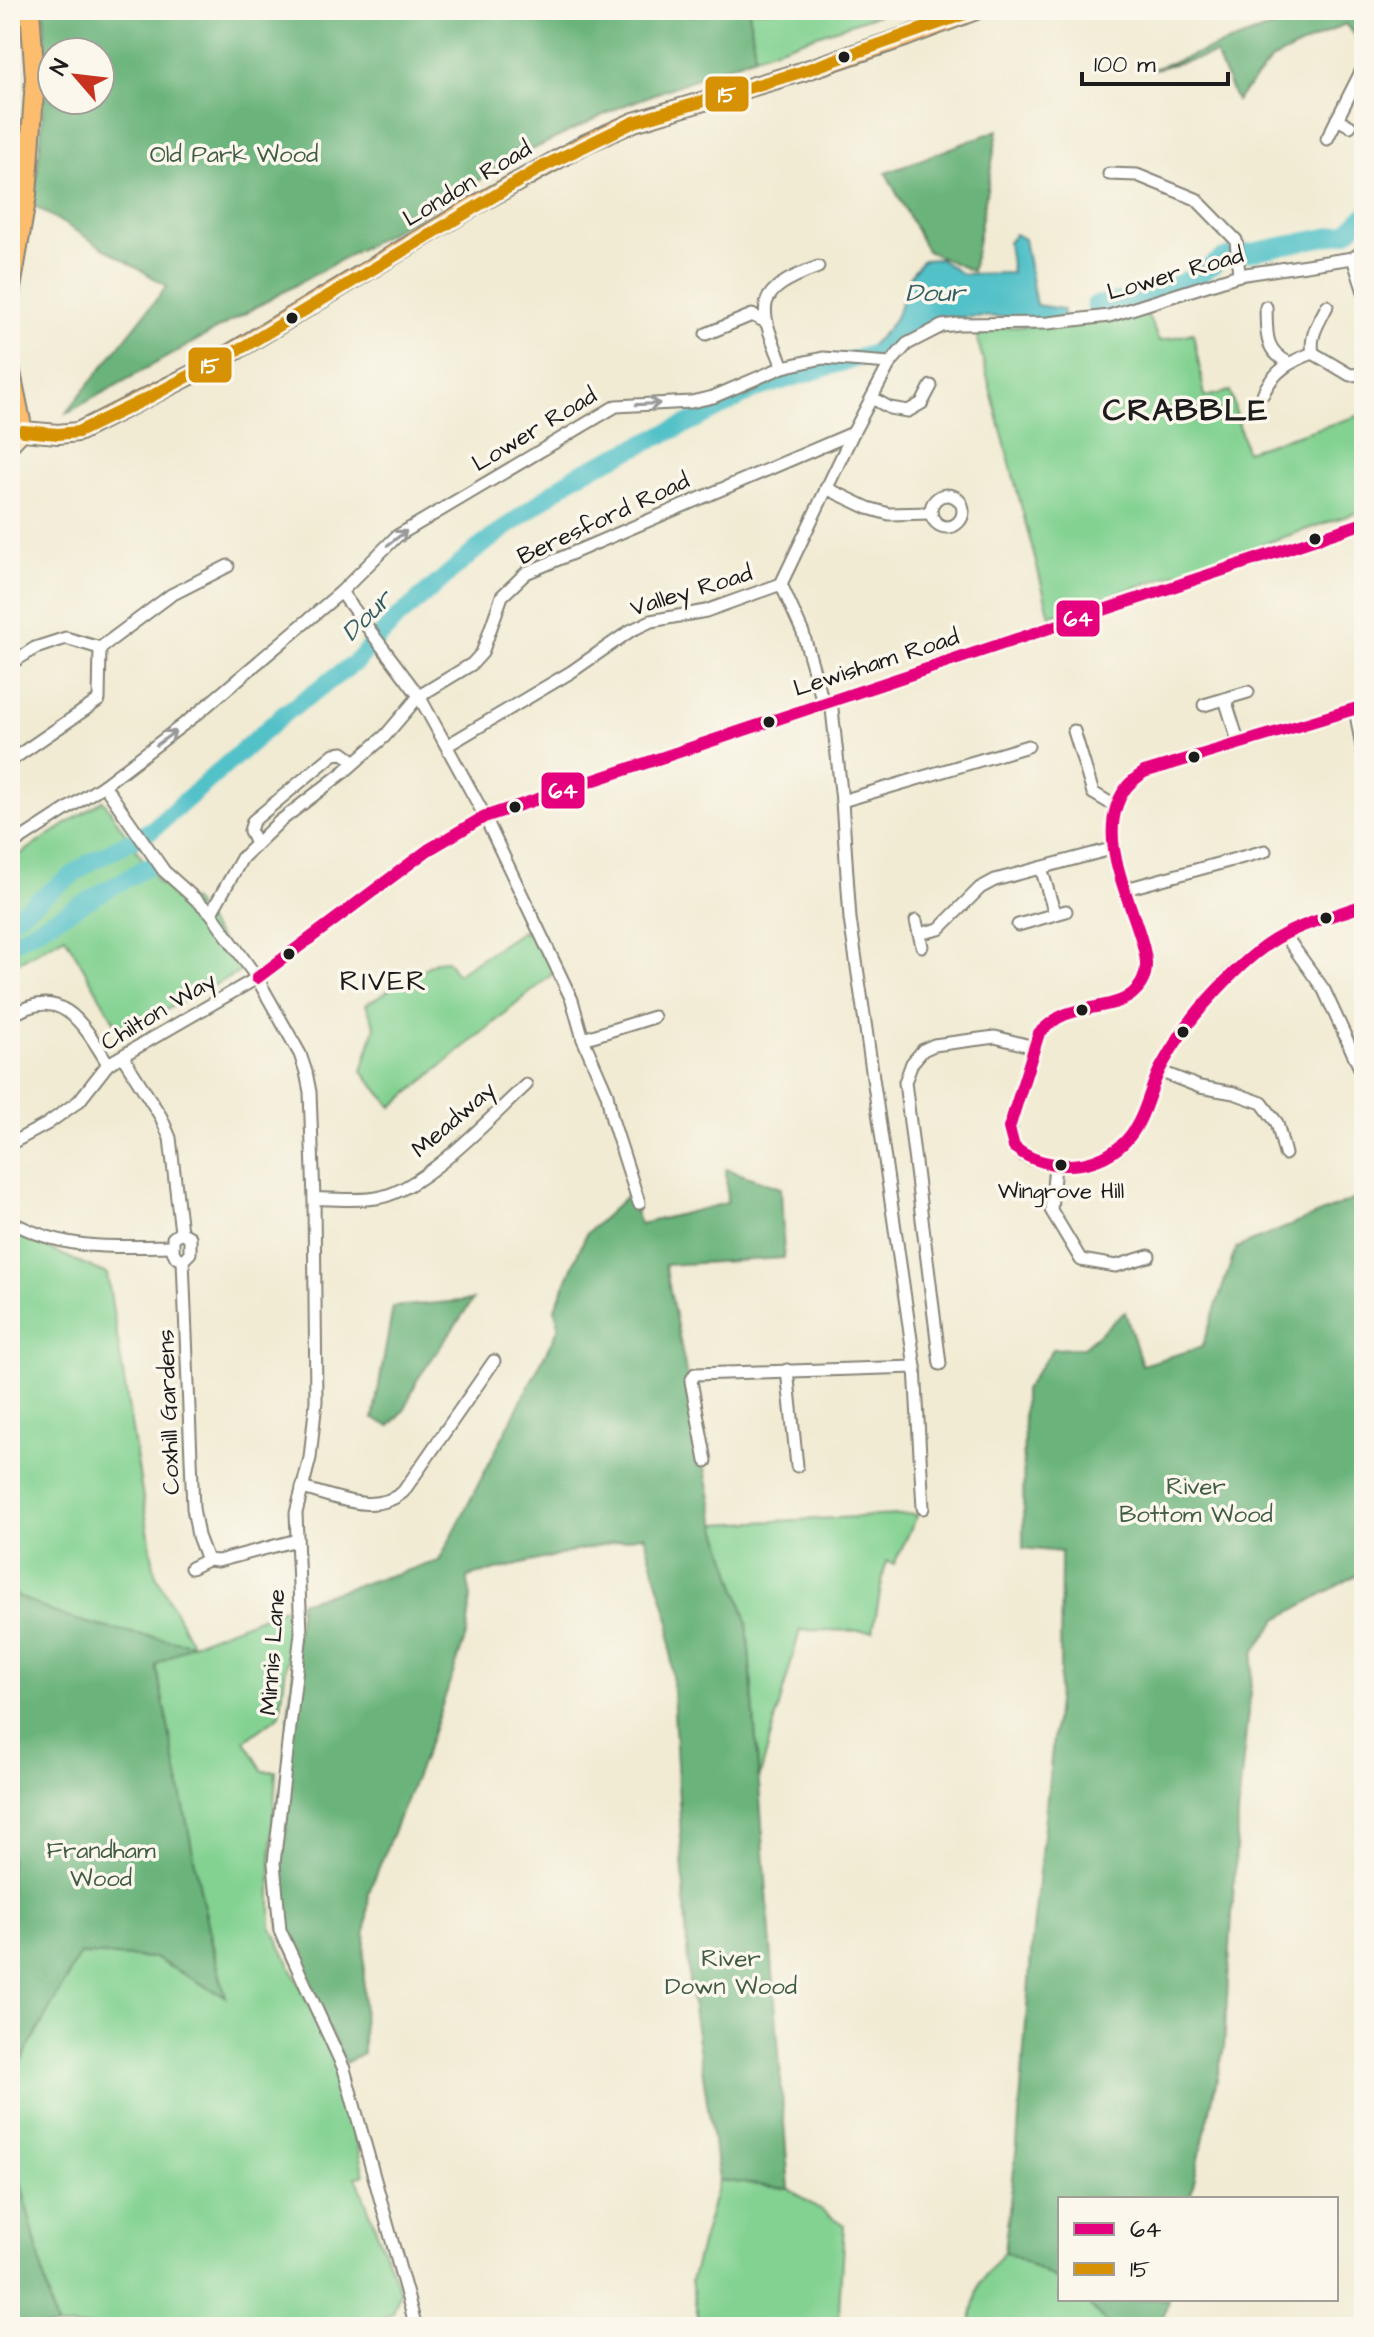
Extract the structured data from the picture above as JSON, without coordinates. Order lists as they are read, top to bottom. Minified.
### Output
{"streets":{"main road":["London Road"],"street":["Lower Road","Beresford Road","Valley Road","Lewisham Road","Chilton Way","Meadway","Coxhill Gardens","Minnis Lane"]},"crossings":[["Lower Road","Valley Road"],["Lower Road","Minnis Lane"],["Beresford Road","Valley Road"],["Lewisham Road","Chilton Way"],["Lewisham Road","Minnis Lane"],["Chilton Way","Coxhill Gardens"],["Chilton Way","Minnis Lane"],["Meadway","Minnis Lane"]],"one_way":["Lower Road"],"districts":["CRABBLE","RIVER"],"water":["Dour"],"parks":["Old Park Wood","River Bottom Wood","Frandham Wood","River Down Wood"],"places":["Wingrove Hill"],"lines":["transit line 15","transit line 64"],"legend":["64","15"],"scale_bar":"100 m","north":"top left"}
